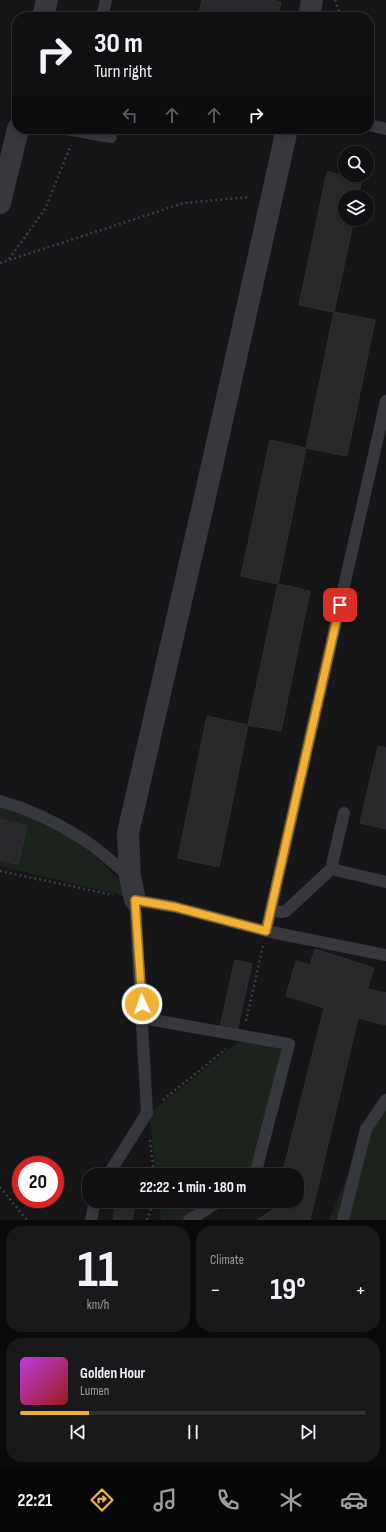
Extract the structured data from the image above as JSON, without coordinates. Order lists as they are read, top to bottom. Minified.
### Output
{"page":{"turn":["30 m","Turn right"],"limit":"20","trip":"22:22 · 1 min · 180 m","tile":[["11","km/h"],"Climate"],"heat":["−","19°","+"],"song":["Golden Hour","Lumen"],"tabs":"22:21"}}
